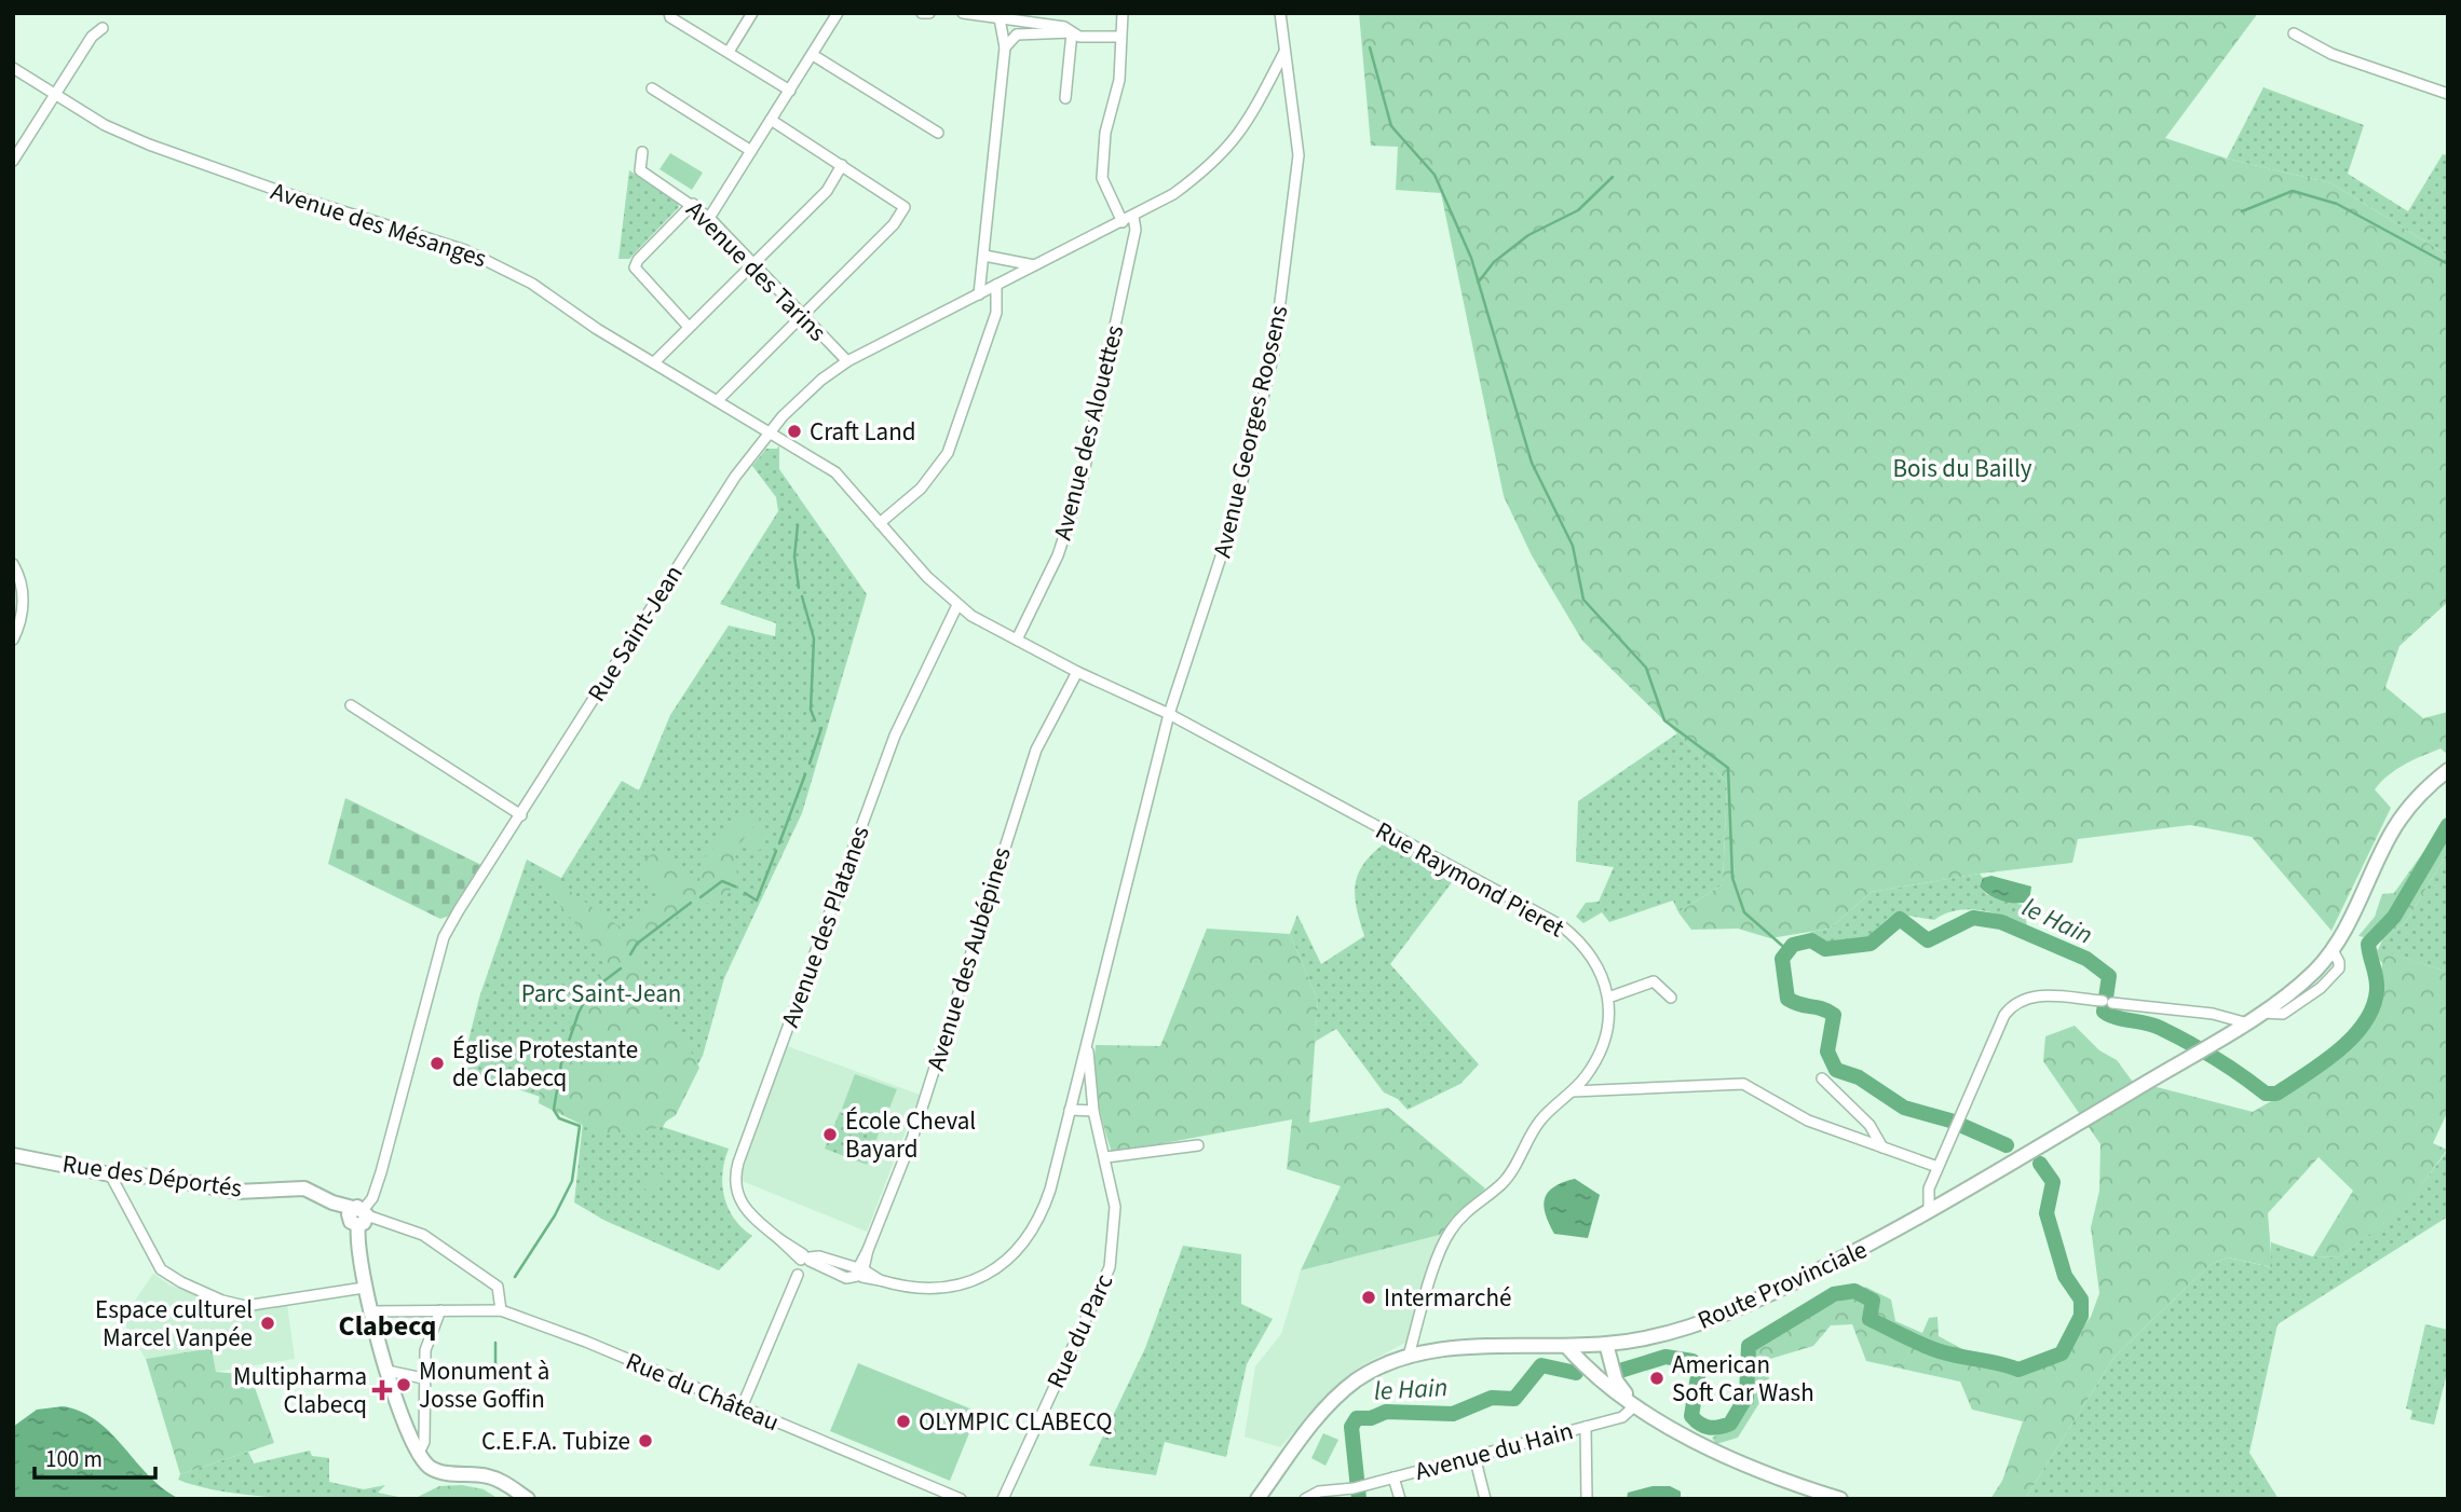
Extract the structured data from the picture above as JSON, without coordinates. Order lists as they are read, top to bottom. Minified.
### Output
{"streets":{"main road":["Rue des Déportés","Route Provinciale"],"street":["Avenue des Mésanges","Avenue des Tarins","Avenue Georges Roosens","Avenue des Alouettes","Rue Saint-Jean","Rue Raymond Pieret","Avenue des Platanes","Avenue des Aubépines","Rue du Parc","Rue du Château","Avenue du Hain"]},"crossings":[["Avenue des Mésanges","Rue Saint-Jean"],["Avenue des Mésanges","Rue Raymond Pieret"],["Avenue des Mésanges","Avenue des Platanes"],["Avenue des Tarins","Rue Saint-Jean"],["Avenue Georges Roosens","Rue Saint-Jean"],["Avenue Georges Roosens","Rue Raymond Pieret"],["Avenue Georges Roosens","Rue du Parc"],["Avenue des Alouettes","Rue Saint-Jean"],["Avenue des Alouettes","Rue Raymond Pieret"],["Rue Saint-Jean","Rue des Déportés"],["Rue Raymond Pieret","Avenue des Platanes"],["Rue Raymond Pieret","Avenue des Aubépines"],["Rue Raymond Pieret","Route Provinciale"],["Rue Raymond Pieret","Rue du Parc"],["Avenue des Platanes","Avenue des Aubépines"],["Avenue des Platanes","Rue du Parc"]],"districts":["Clabecq"],"water":["le Hain"],"parks":["Bois du Bailly","Parc Saint-Jean"],"places":{"other":["Craft Land","Église Protestante de Clabecq","École Cheval Bayard","Intermarché","Espace culturel Marcel Vanpée","American Soft Car Wash","Monument à Josse Goffin","OLYMPIC CLABECQ","C.E.F.A. Tubize"],"health":["Multipharma Clabecq"]},"scale_bar":"100 m"}
